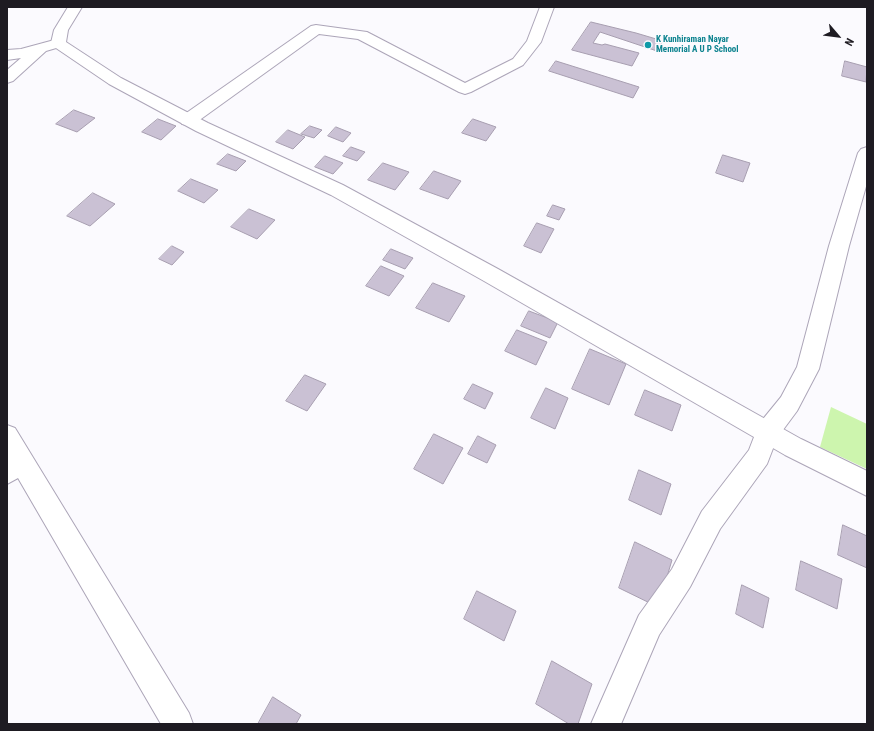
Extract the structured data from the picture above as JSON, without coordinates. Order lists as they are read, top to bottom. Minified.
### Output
{"places":["K Kunhiraman Nayar Memorial A U P School"],"north":"bottom right"}
